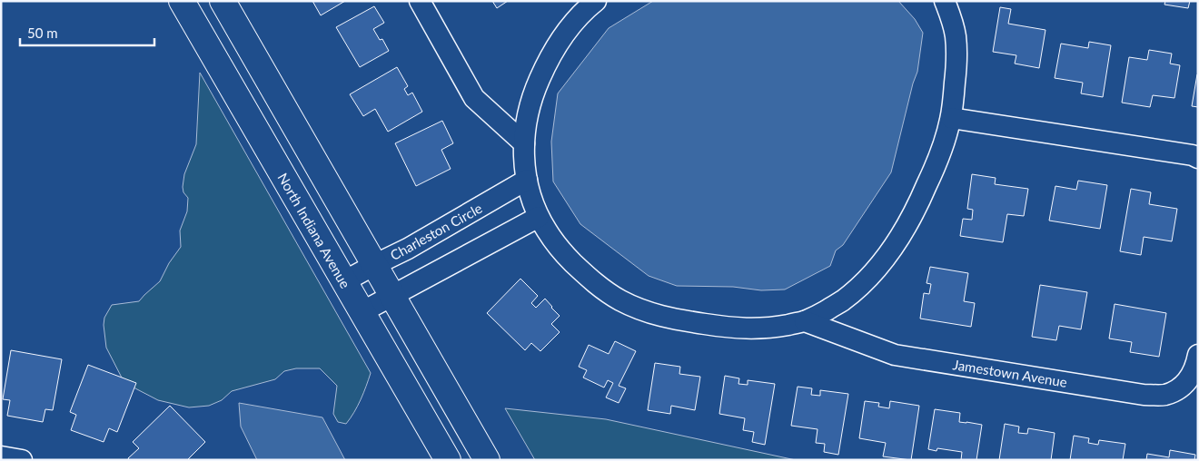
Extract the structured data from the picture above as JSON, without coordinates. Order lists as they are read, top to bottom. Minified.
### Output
{"streets":{"main road":["North Indiana Avenue"],"street":["Charleston Circle","Jamestown Avenue"]},"crossings":[["North Indiana Avenue","Charleston Circle"]],"scale_bar":"50 m"}
